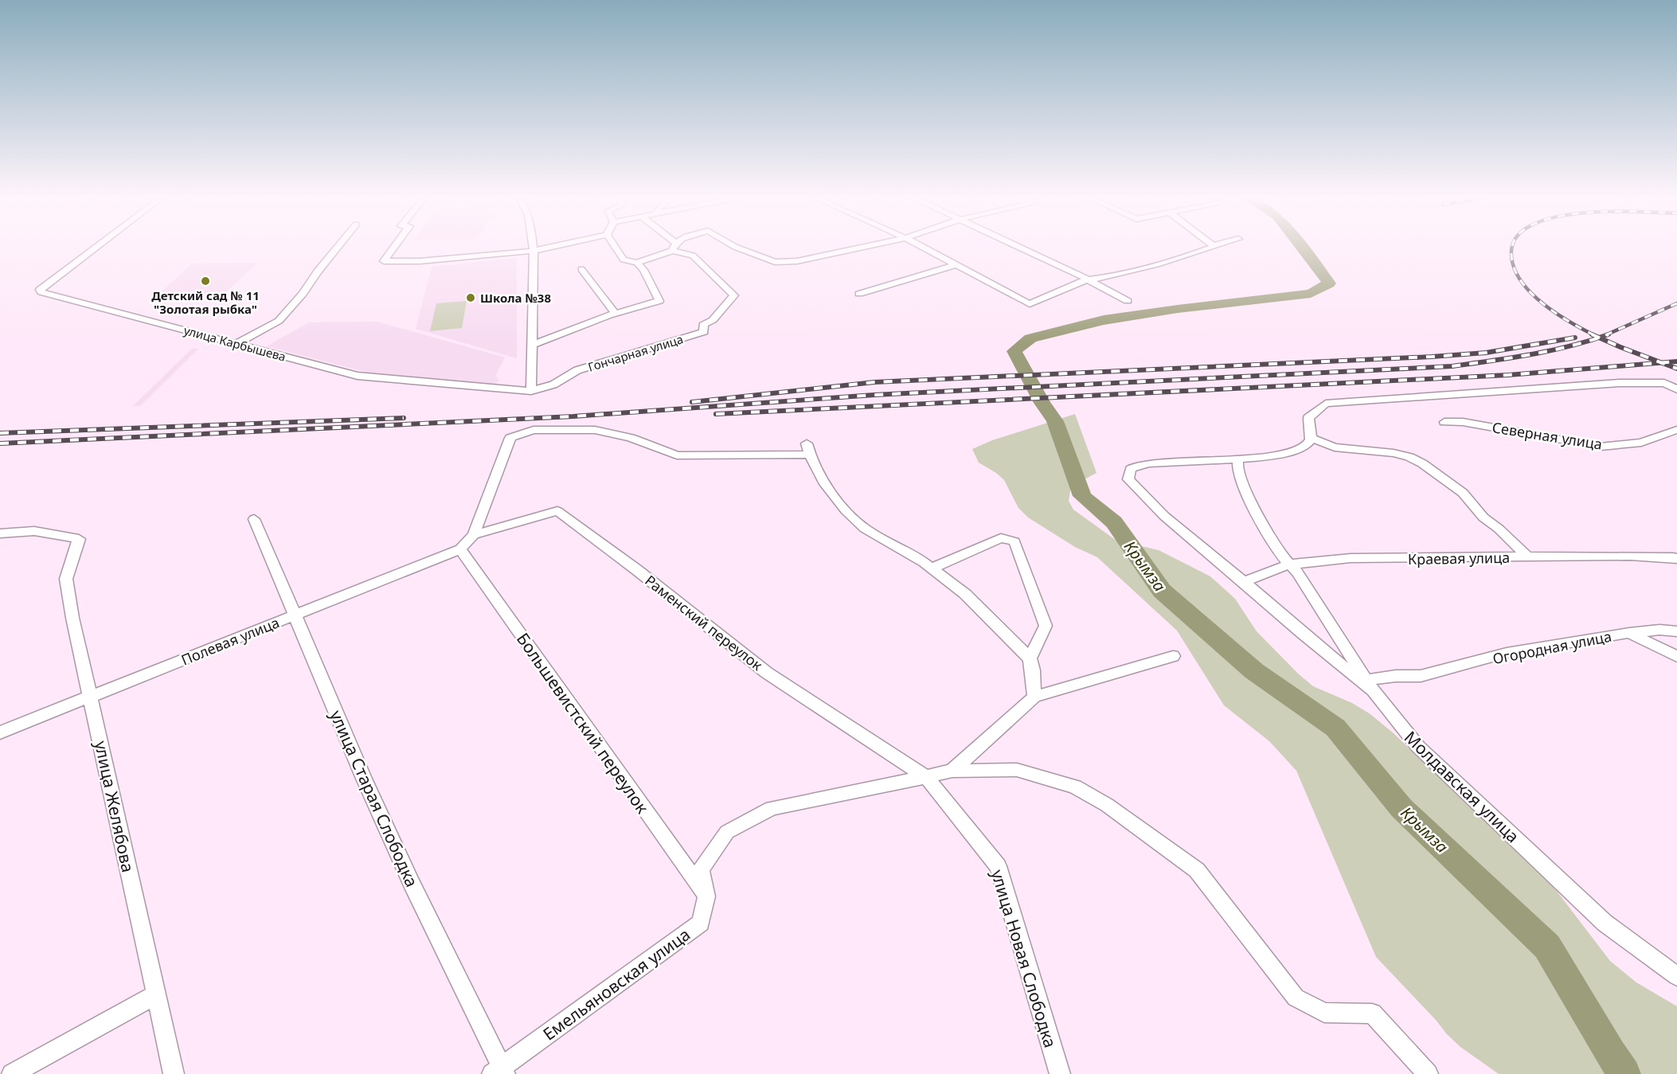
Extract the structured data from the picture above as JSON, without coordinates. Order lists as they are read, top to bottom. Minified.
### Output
{"streets":{"street":["улица Карбышева","Гончарная улица","Северная улица","Краевая улица","Раменский переулок","Полевая улица","Огородная улица","Большевистский переулок","Молдавская улица","улица Старая Слободка","улица Желябова","улица Новая Слободка","Емельяновская улица"]},"crossings":[["улица Карбышева","Гончарная улица"],["Краевая улица","Молдавская улица"],["Раменский переулок","улица Новая Слободка"],["Раменский переулок","Емельяновская улица"],["Полевая улица","Большевистский переулок"],["Полевая улица","улица Старая Слободка"],["Полевая улица","улица Желябова"],["Огородная улица","Молдавская улица"],["Большевистский переулок","Емельяновская улица"],["улица Старая Слободка","Емельяновская улица"],["улица Новая Слободка","Емельяновская улица"]],"water":["Крымза"],"places":["Детский сад № 11 \"Золотая рыбка\"","Школа №38"]}
